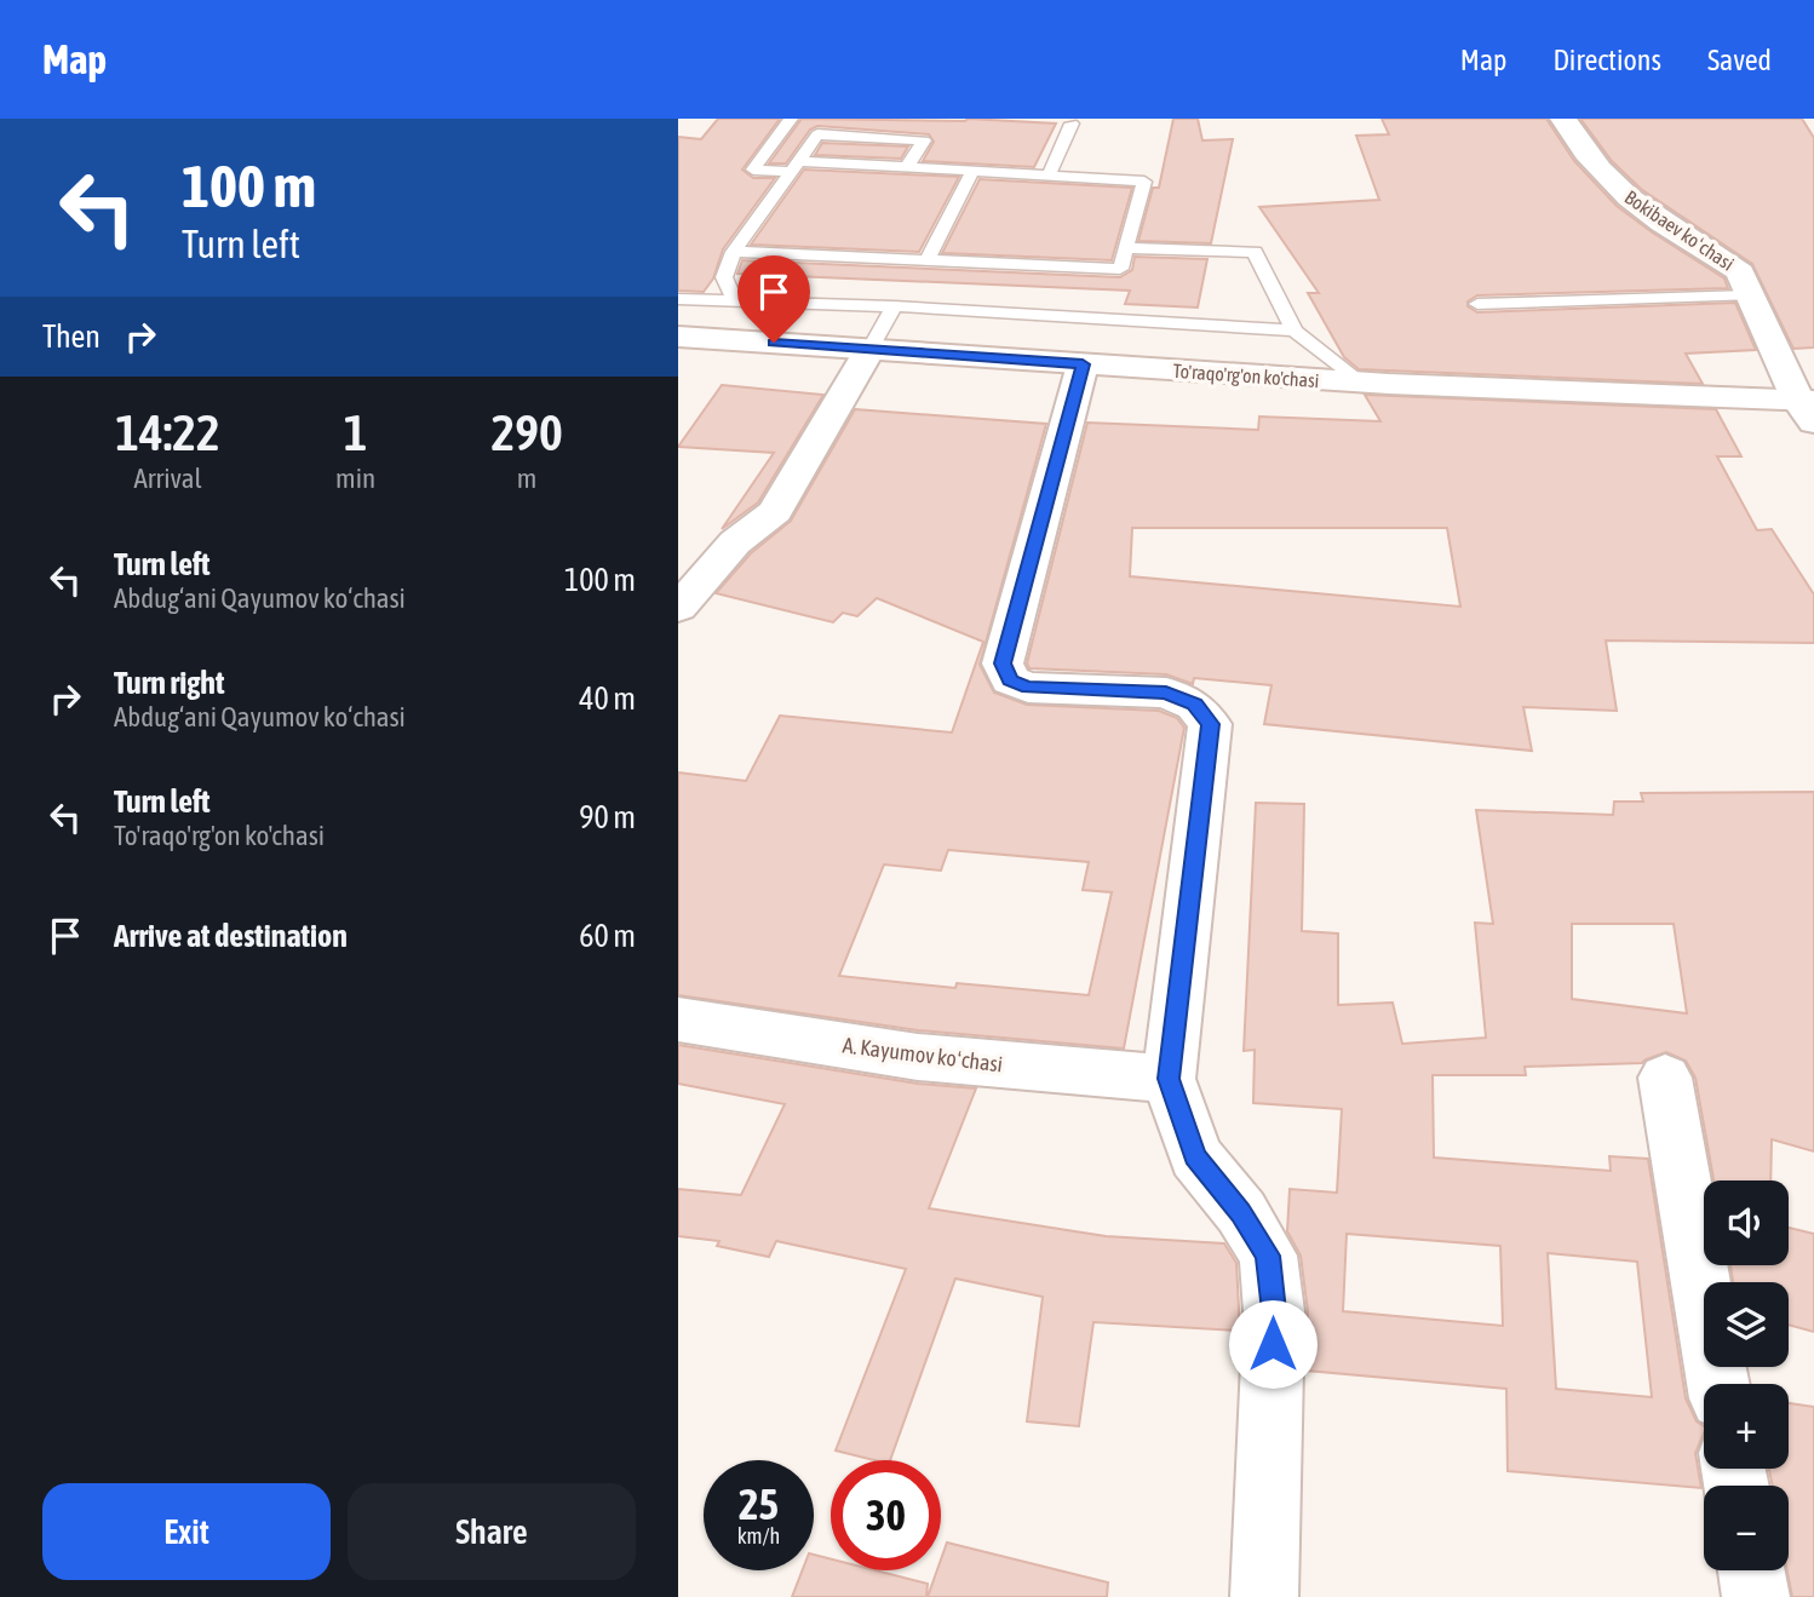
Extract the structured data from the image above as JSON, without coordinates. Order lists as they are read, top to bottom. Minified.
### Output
{"streets":{"street":["Bokibaev koʻchasi","To'raqo'rg'on ko'chasi","A. Kayumov koʻchasi"]},"crossings":[["Bokibaev koʻchasi","To'raqo'rg'on ko'chasi"]],"page":{"header":"Map","nav":["Map","Directions","Saved"],"turn":["100 m","Turn left"],"then":"Then","eta":["14:22","Arrival","1","min","290","m"],"list":[{"name":"Turn left","note":"Abdug‘ani Qayumov ko‘chasi","value":"100 m"},{"name":"Turn right","note":"Abdug‘ani Qayumov ko‘chasi","value":"40 m"},{"name":"Turn left","note":"To'raqo'rg'on ko'chasi","value":"90 m"},{"name":"Arrive at destination","value":"60 m"}],"map_buttons":["+","−"],"speed":"25 km/h","limit":"30","buttons":["Exit","Share"]}}
